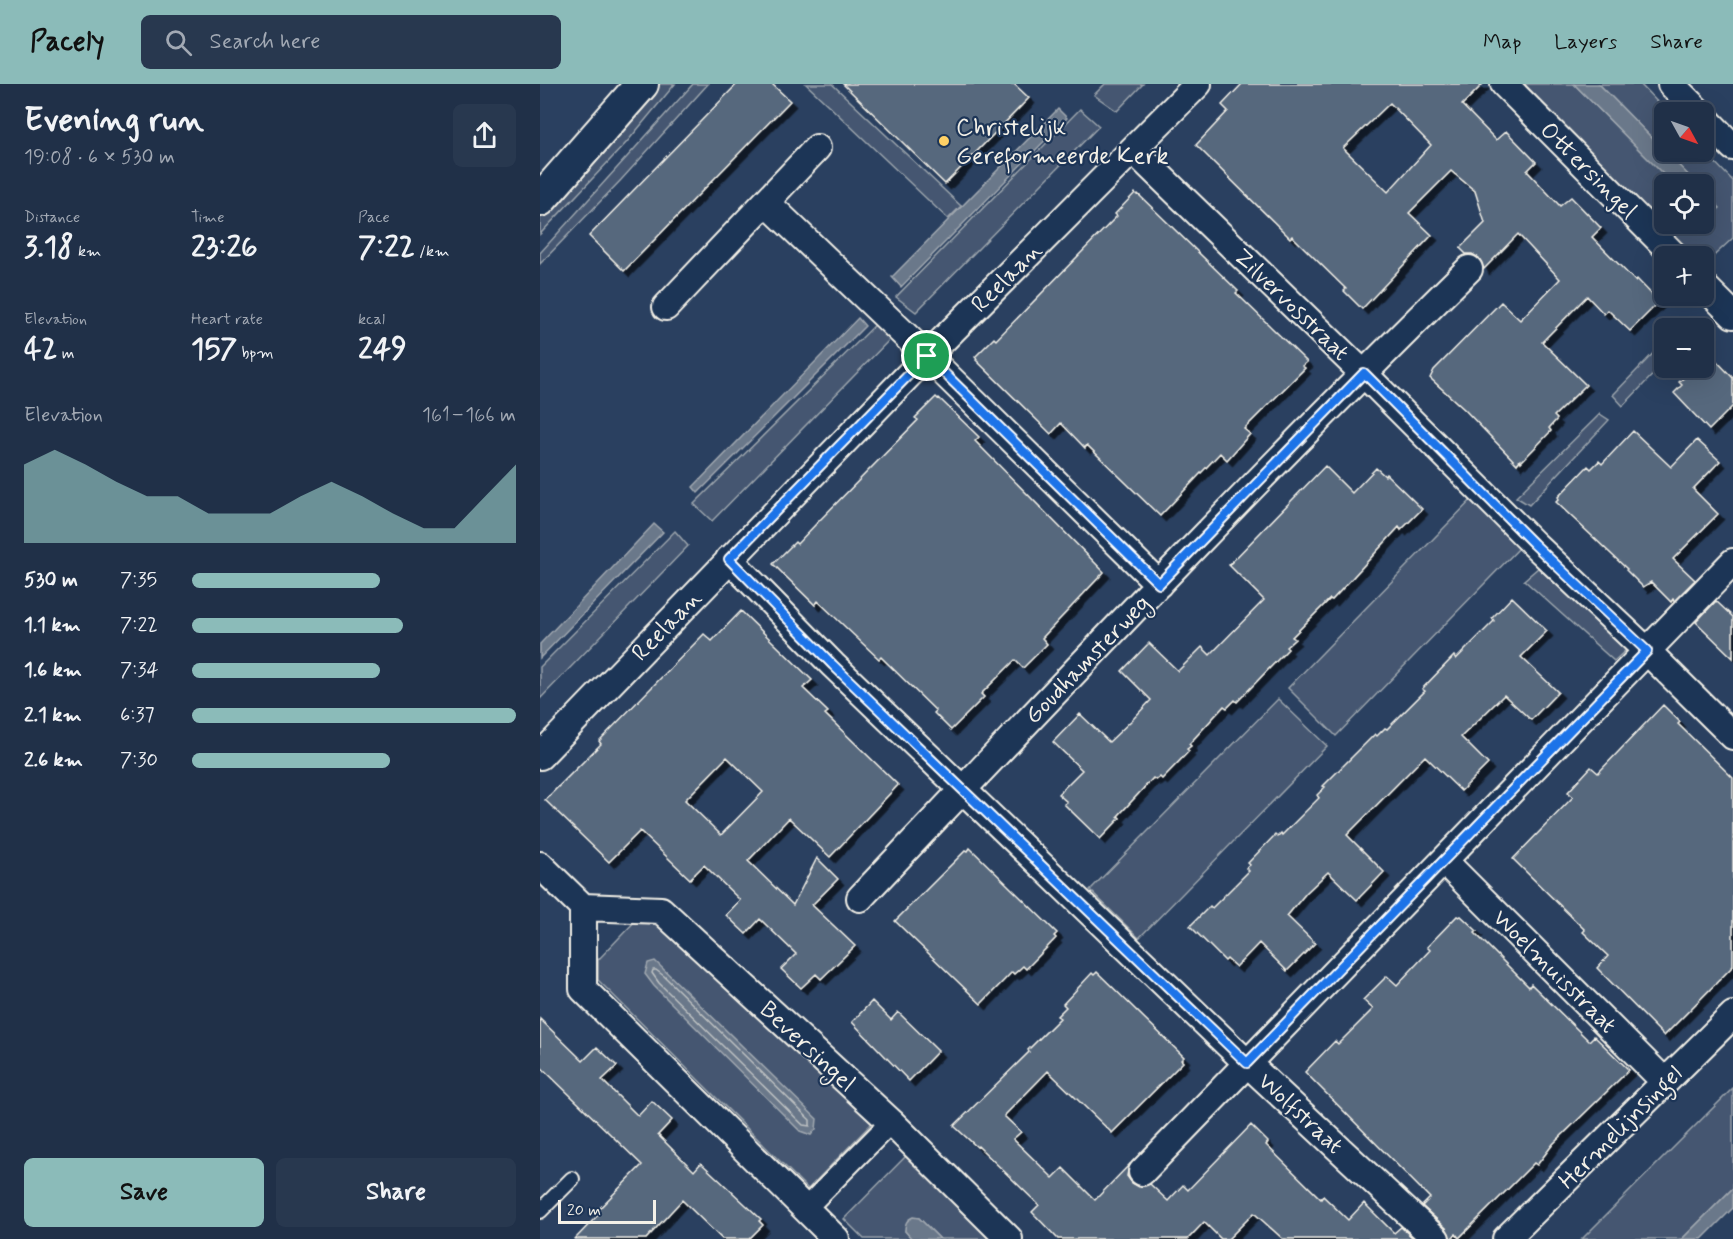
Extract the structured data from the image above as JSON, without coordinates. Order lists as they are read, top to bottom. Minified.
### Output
{"streets":{"street":["Ottersingel","Reelaan","Zilvervosstraat","Goudhamsterweg","Woelmuisstraat","Beversingel","Wolfstraat","Hermelijnsingel"]},"crossings":[["Reelaan","Zilvervosstraat"],["Reelaan","Wolfstraat"],["Zilvervosstraat","Goudhamsterweg"],["Goudhamsterweg","Wolfstraat"],["Woelmuisstraat","Hermelijnsingel"]],"places":["Christelijk Gereformeerde Kerk"],"scale_bar":"20 m","north":"bottom right","page":{"header":"Pacely","search":"Search here","nav":["Map","Layers","Share"],"heading":["Evening run","19:08 · 6 × 530 m"],"map_buttons":["+","−"],"stats":[["Distance","3.18 km"],["Time","23:26"],["Pace","7:22 /km"],["Elevation","42 m"],["Heart rate","157 bpm"],["kcal","249"]],"chart":["Elevation","161–166 m"],"list":[{"name":"530 m","note":"7:35"},{"name":"1.1 km","note":"7:22"},{"name":"1.6 km","note":"7:34"},{"name":"2.1 km","note":"6:37"},{"name":"2.6 km","note":"7:30"}],"buttons":["Save","Share"],"scale":"20 m"}}
